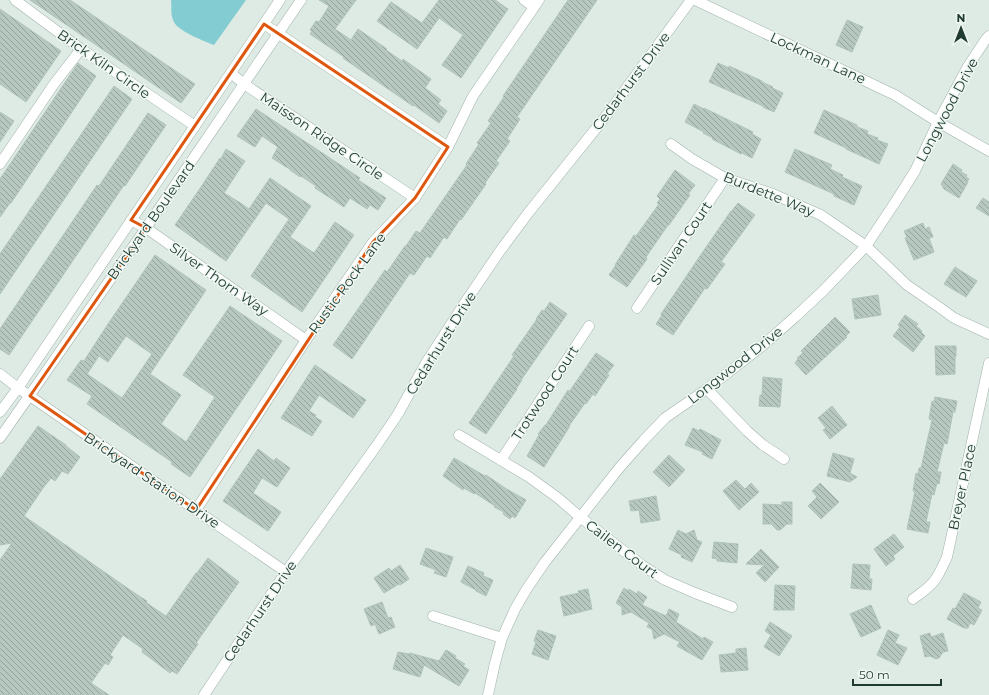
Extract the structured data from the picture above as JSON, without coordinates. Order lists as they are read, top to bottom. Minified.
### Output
{"streets":{"street":["Lockman Lane","Brick Kiln Circle","Cedarhurst Drive","Longwood Drive","Maisson Ridge Circle","Burdette Way","Brickyard Boulevard","Sullivan Court","Silver Thorn Way","Rustic Rock Lane","Trotwood Court","Brickyard Station Drive","Breyer Place","Cailen Court"]},"crossings":[["Lockman Lane","Longwood Drive"],["Brick Kiln Circle","Brickyard Boulevard"],["Cedarhurst Drive","Brickyard Station Drive"],["Longwood Drive","Burdette Way"],["Longwood Drive","Cailen Court"],["Maisson Ridge Circle","Brickyard Boulevard"],["Maisson Ridge Circle","Rustic Rock Lane"],["Burdette Way","Sullivan Court"],["Brickyard Boulevard","Silver Thorn Way"],["Brickyard Boulevard","Brickyard Station Drive"],["Silver Thorn Way","Rustic Rock Lane"],["Rustic Rock Lane","Brickyard Station Drive"],["Trotwood Court","Cailen Court"]],"scale_bar":"50 m","north":"top"}
